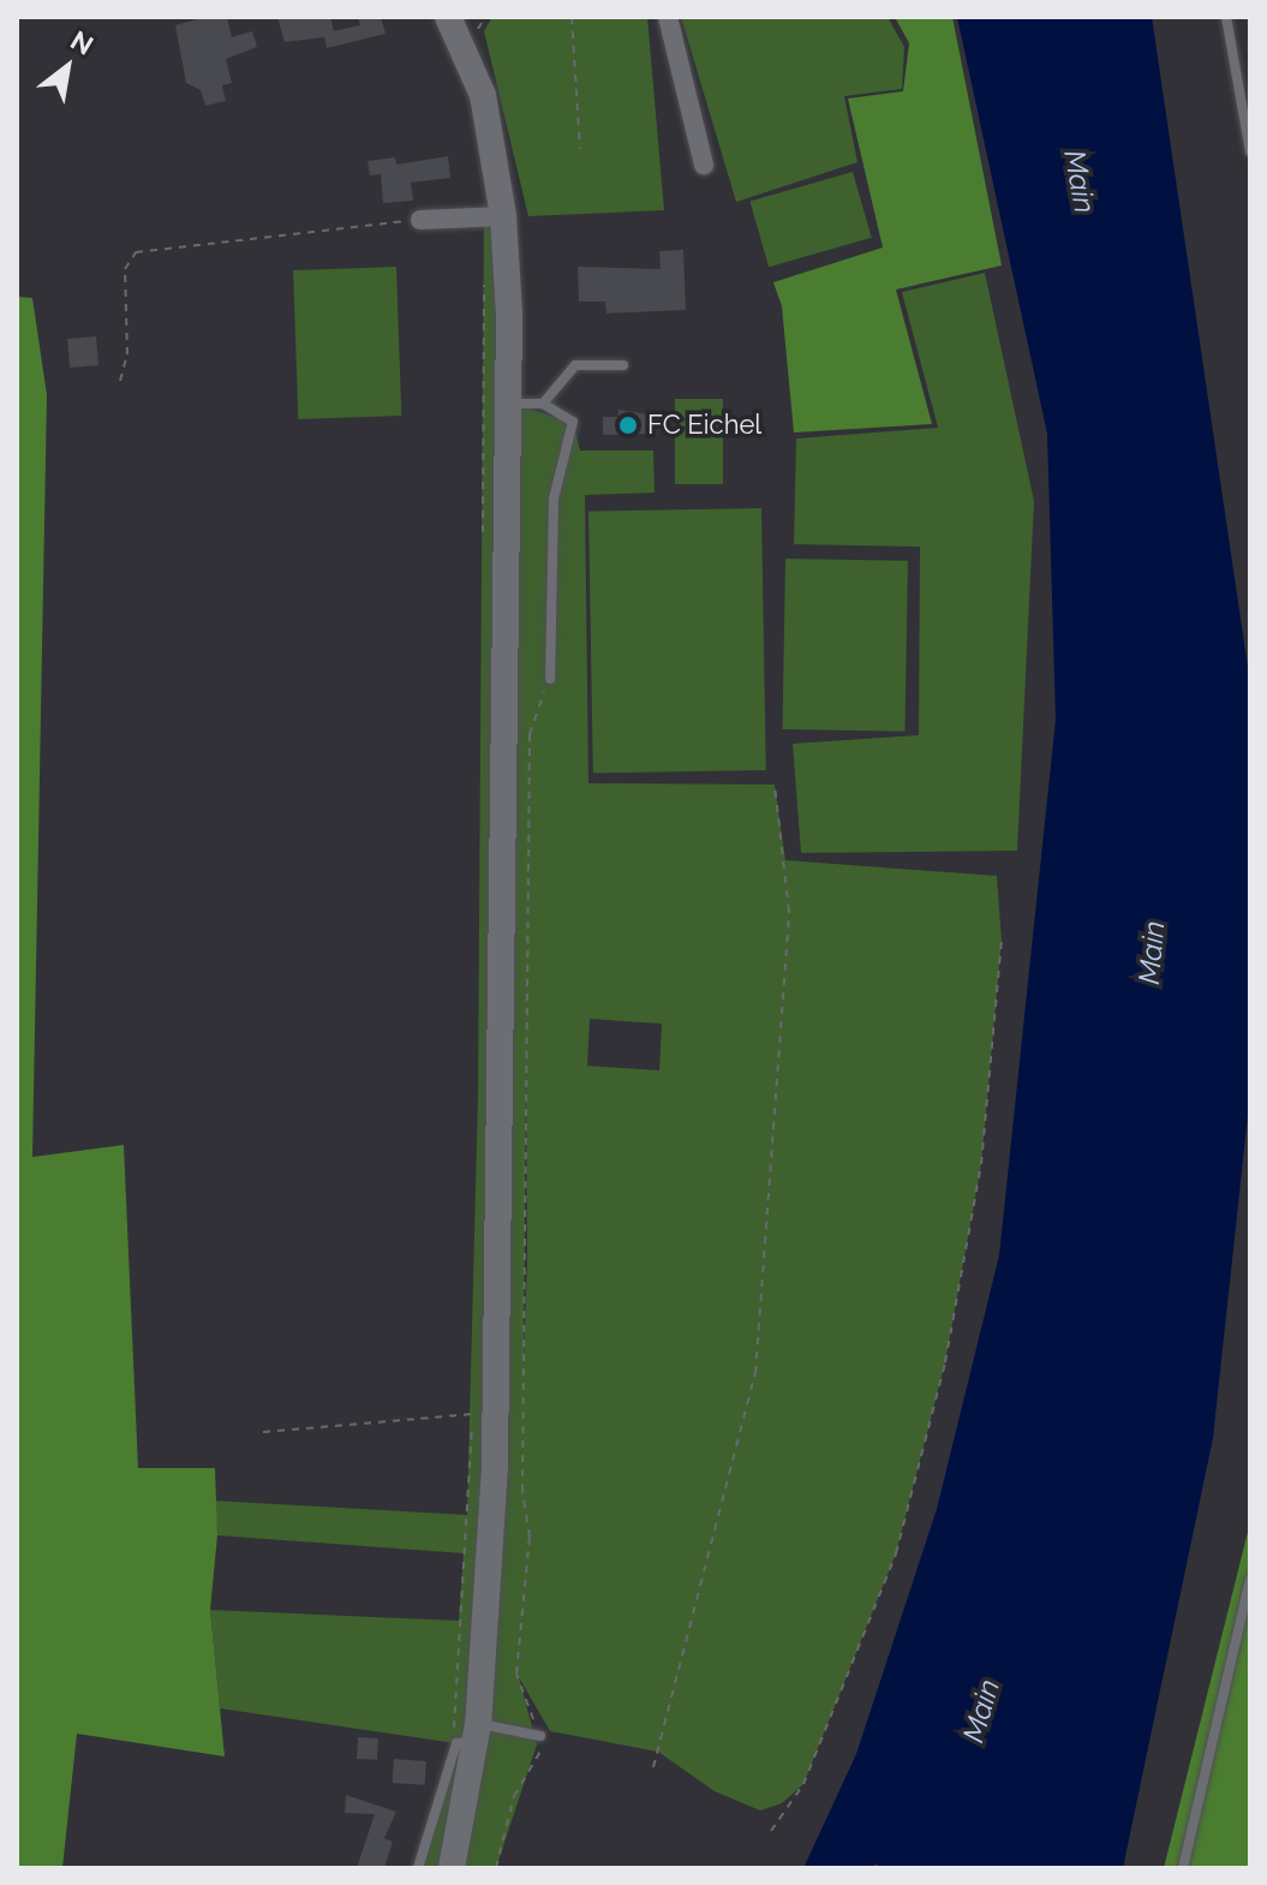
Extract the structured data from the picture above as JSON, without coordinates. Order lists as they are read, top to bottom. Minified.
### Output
{"water":["Main"],"places":["FC Eichel"],"north":"top right"}
